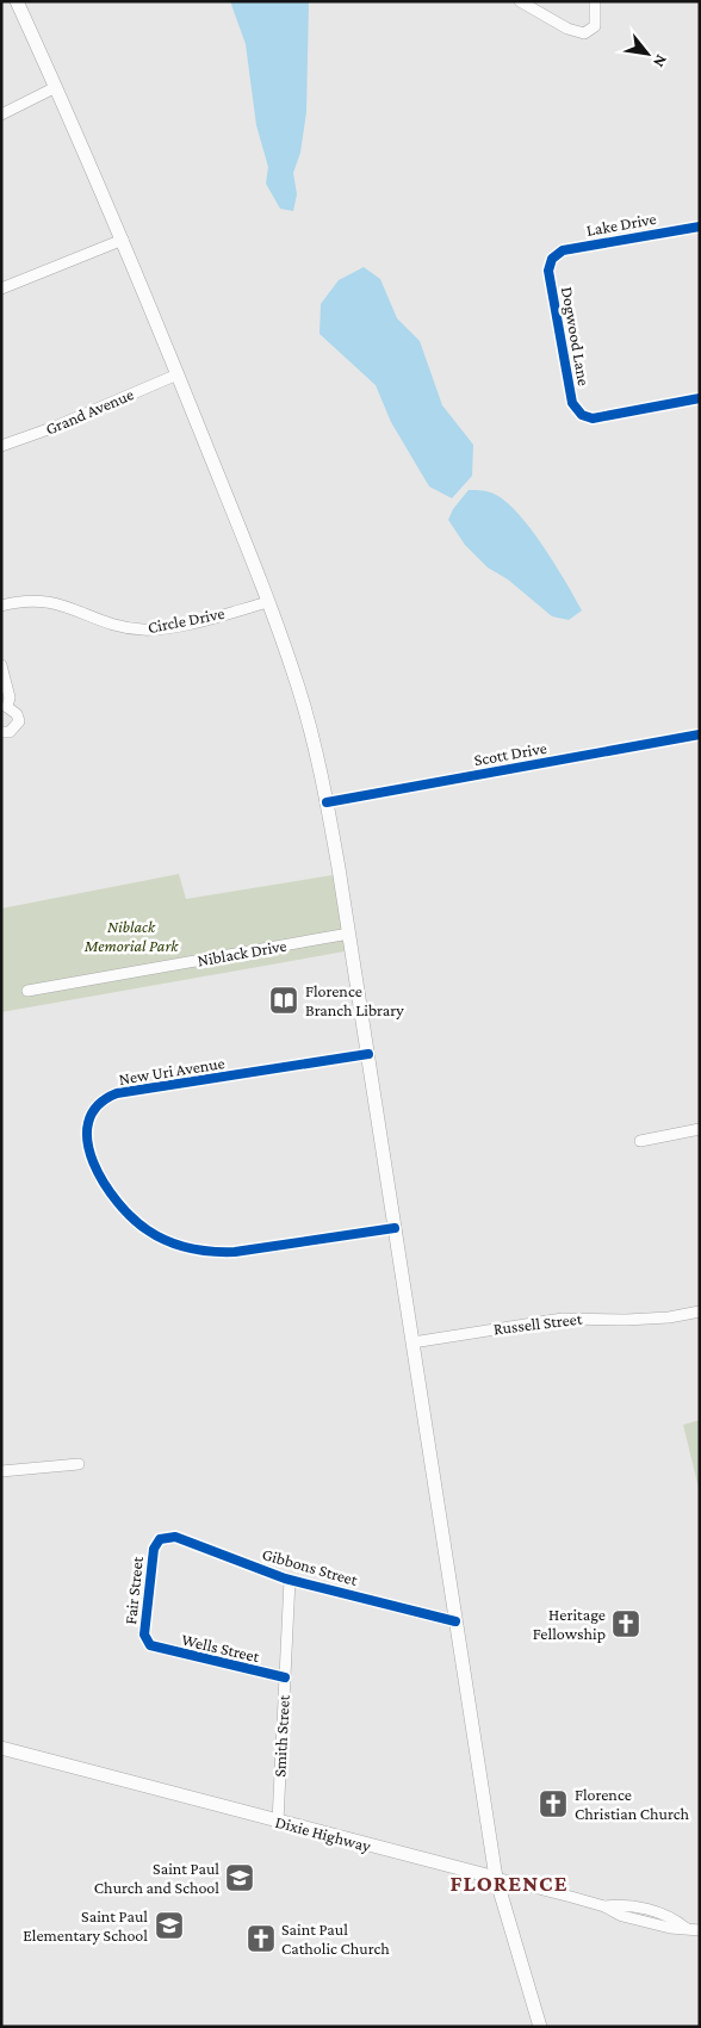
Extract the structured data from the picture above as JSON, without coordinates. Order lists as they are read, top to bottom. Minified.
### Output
{"streets":{"main road":["Dixie Highway"],"street":["Lake Drive","Dogwood Lane","Grand Avenue","Circle Drive","Scott Drive","Niblack Drive","New Uri Avenue","Russell Street","Gibbons Street","Fair Street","Wells Street","Smith Street"]},"crossings":[["Lake Drive","Dogwood Lane"],["Gibbons Street","Fair Street"],["Gibbons Street","Smith Street"],["Fair Street","Wells Street"],["Wells Street","Smith Street"],["Smith Street","Dixie Highway"]],"districts":["FLORENCE"],"parks":["Niblack Memorial Park"],"places":{"library":["Florence Branch Library"],"church":["Heritage Fellowship","Florence Christian Church","Saint Paul Catholic Church"],"school or university":["Saint Paul Church and School","Saint Paul Elementary School"]},"north":"bottom right"}
